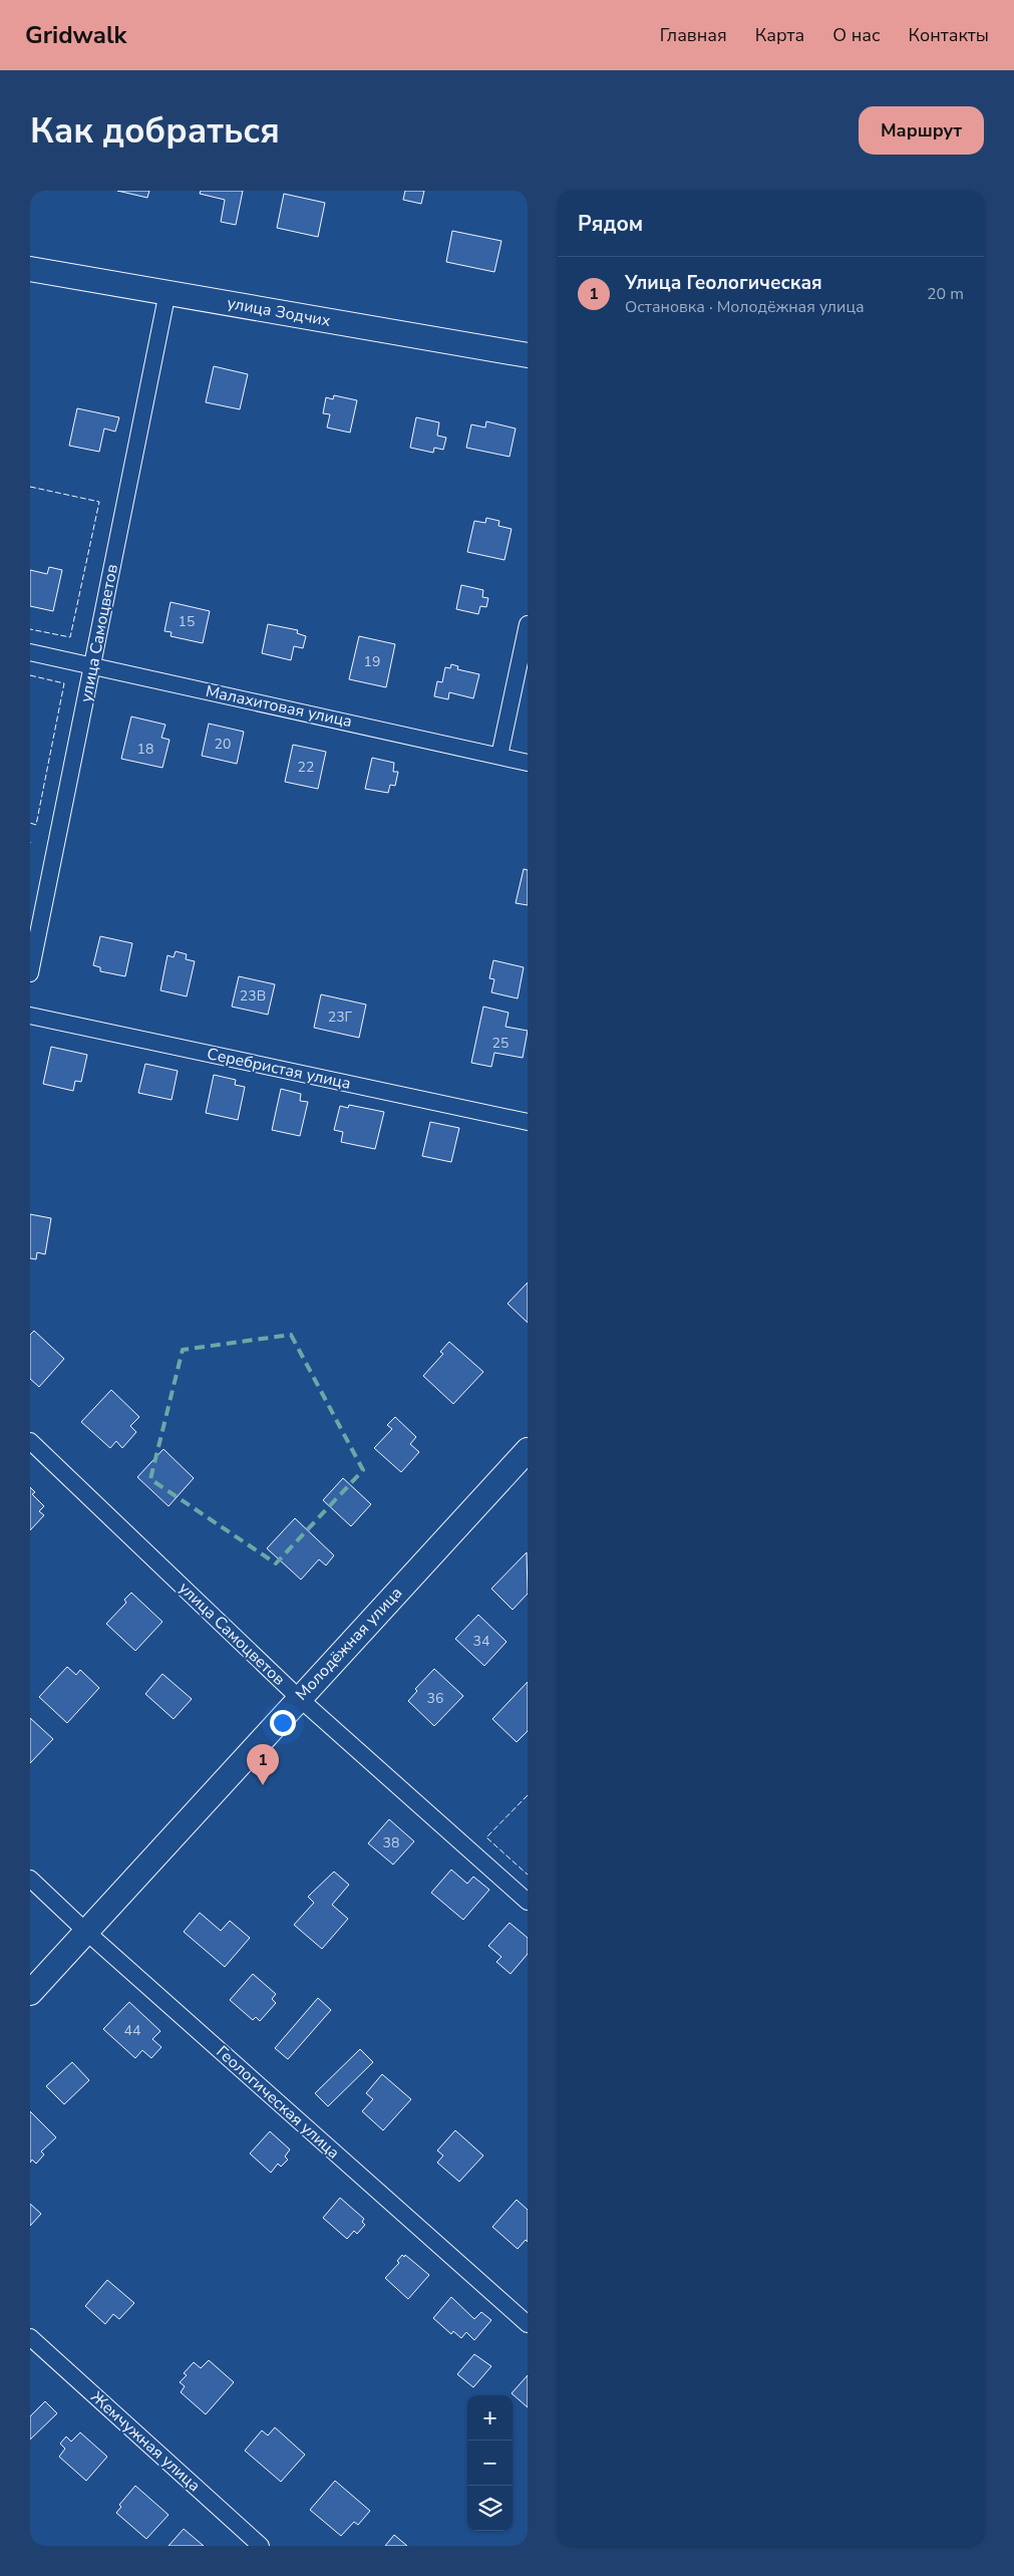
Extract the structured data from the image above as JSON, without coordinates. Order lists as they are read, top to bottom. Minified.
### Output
{"streets":{"street":["улица Зодчих","улица Самоцветов","Малахитовая улица","Серебристая улица","Молодёжная улица","Геологическая улица","Жемчужная улица"]},"crossings":[["улица Зодчих","улица Самоцветов"],["улица Самоцветов","Малахитовая улица"],["улица Самоцветов","Молодёжная улица"],["Молодёжная улица","Геологическая улица"]],"house_numbers":["15","19","20","18","22","23В","23Г","25","34","36","38","44"],"page":{"header":"Gridwalk","nav":["Главная","Карта","О нас","Контакты"],"buttons":"Маршрут","title":"Как добраться","heading":"Рядом","list":[{"mark":"1","name":"Улица Геологическая","note":"Остановка · Молодёжная улица","value":"20 m"}],"pins":"1","map_buttons":["+","−"]}}
